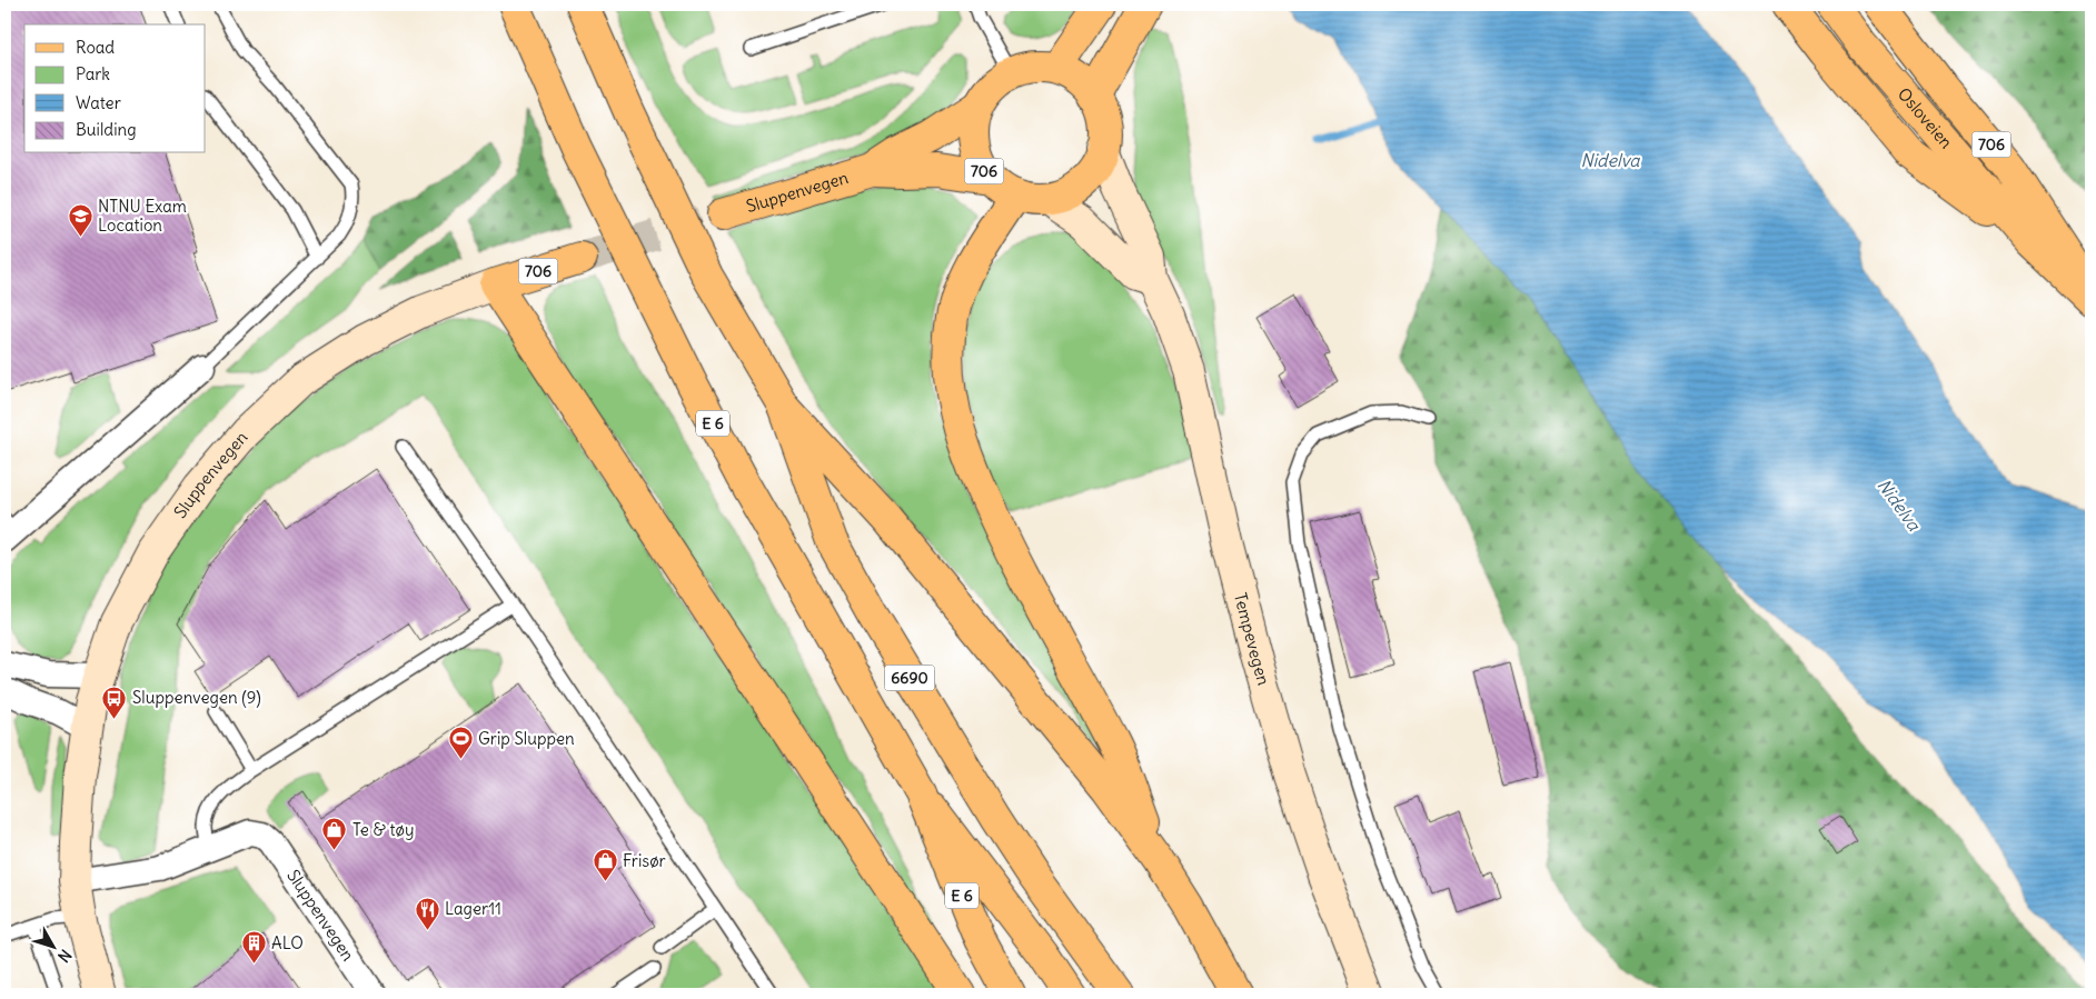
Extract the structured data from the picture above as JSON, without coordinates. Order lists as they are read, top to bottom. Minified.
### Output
{"streets":{"main road":["Osloveien","706","Sluppenvegen","E 6","6690"],"street":["Tempevegen"]},"crossings":[["Osloveien","706"],["706","Sluppenvegen"],["706","Tempevegen"],["Sluppenvegen","Tempevegen"]],"water":["Nidelva"],"places":{"school or university":["NTNU Exam Location"],"bus stop":["Sluppenvegen (9)"],"sports":["Grip Sluppen"],"shop":["Te & tøy","Frisør"],"restaurant":["Lager11"],"building":["ALO"]},"legend":["Road","Park","Water","Building"],"north":"bottom right"}
